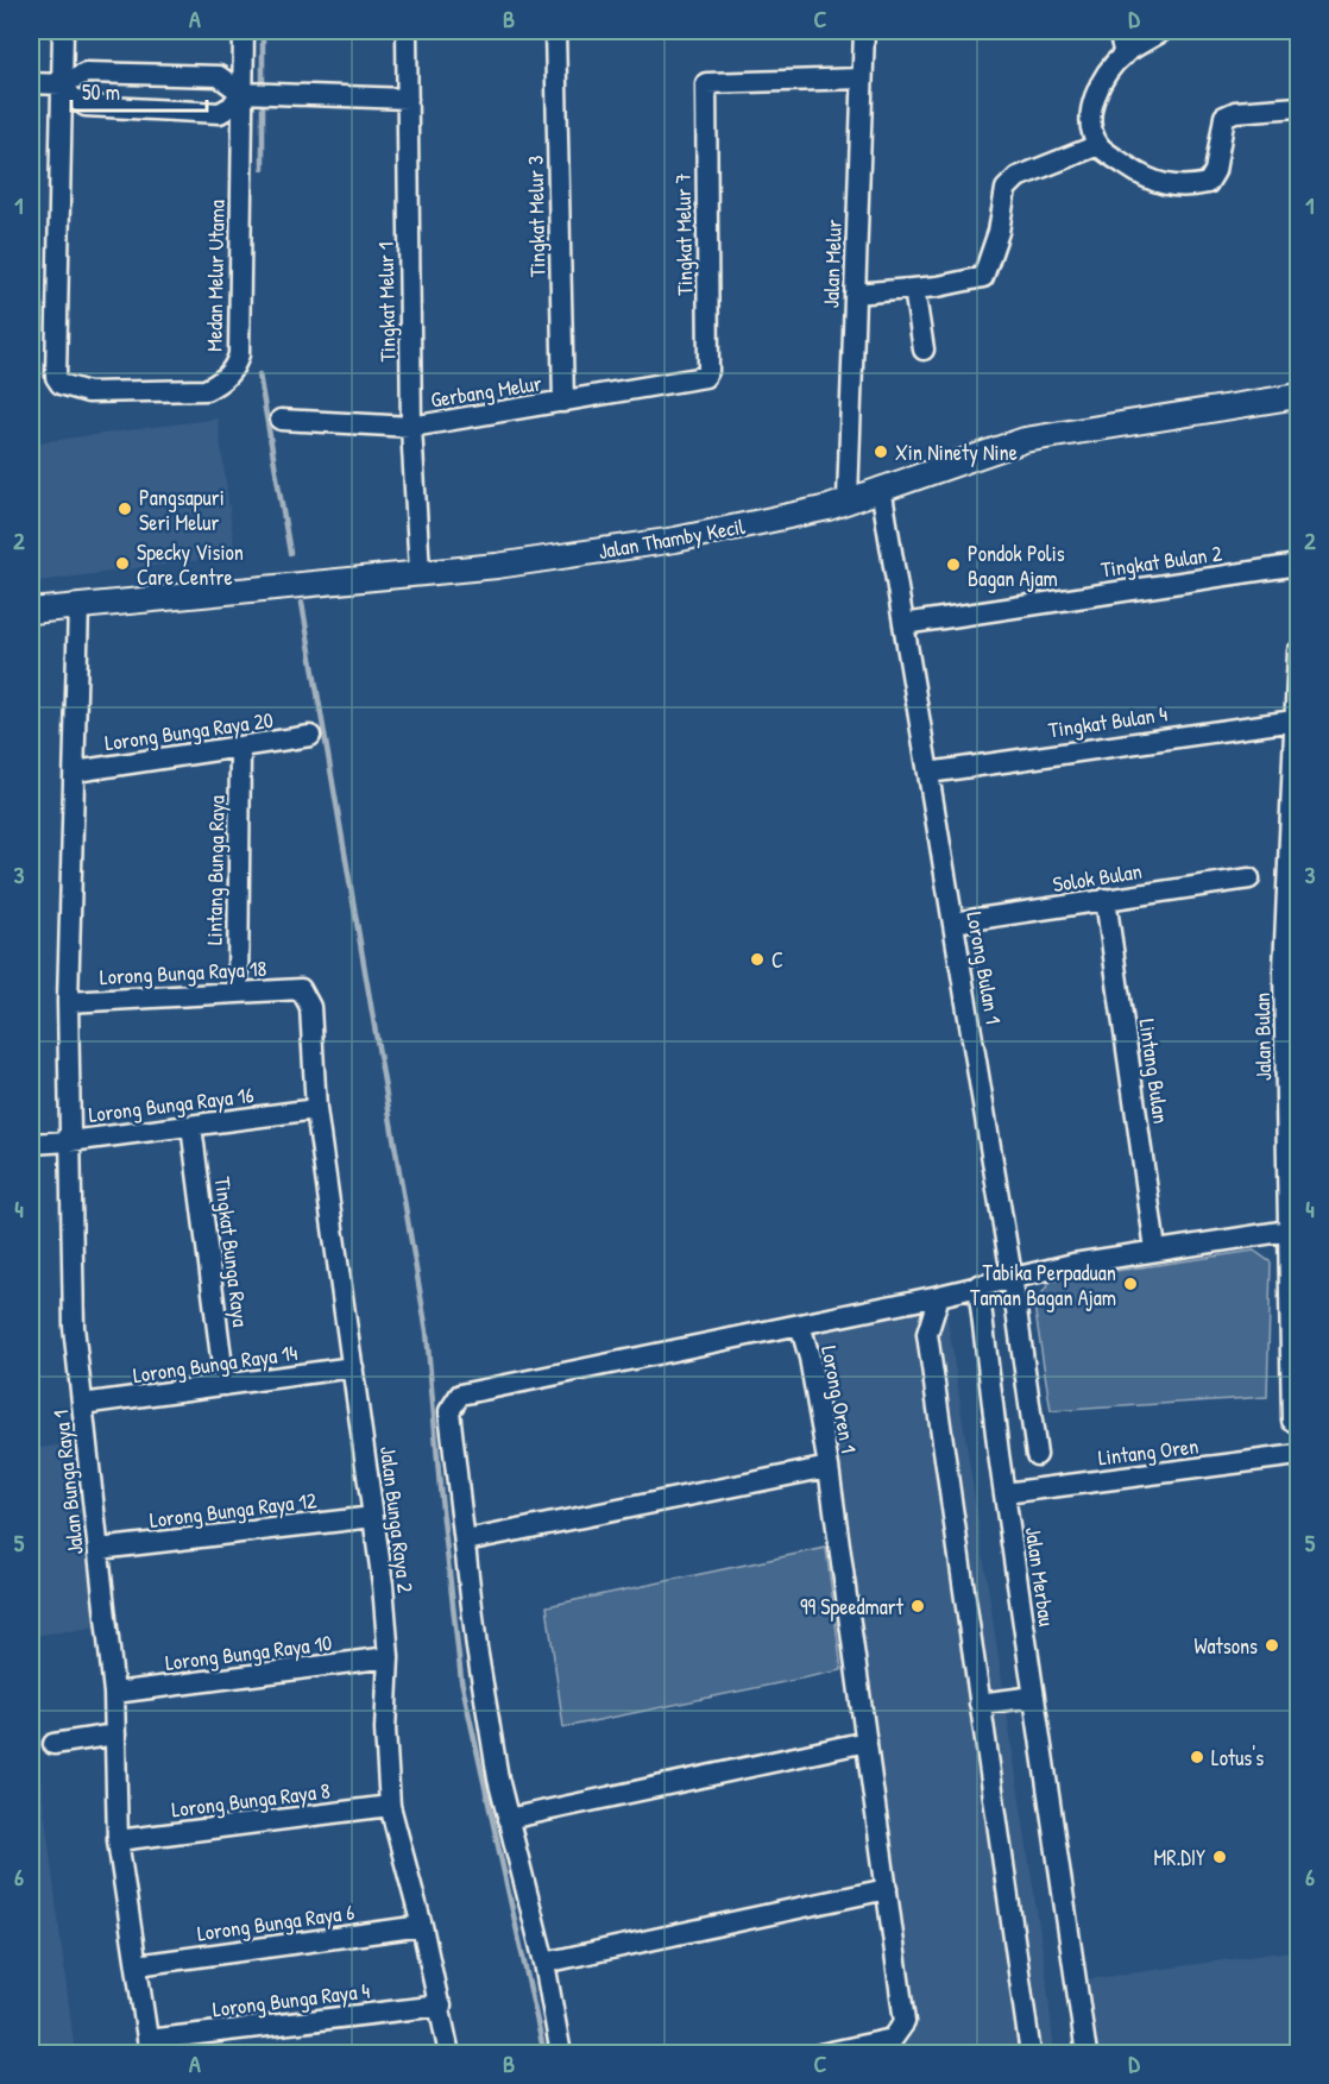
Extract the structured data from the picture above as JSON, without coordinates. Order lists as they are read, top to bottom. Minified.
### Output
{"streets":{"street":["Tingkat Melur 3","Tingkat Melur 7","Jalan Melur","Medan Melur Utama","Tingkat Melur 1","Gerbang Melur","Jalan Thamby Kecil","Tingkat Bulan 2","Tingkat Bulan 4","Lorong Bunga Raya 20","Lintang Bunga Raya","Solok Bulan","Lorong Bulan 1","Lorong Bunga Raya 18","Jalan Bulan","Lintang Bulan","Lorong Bunga Raya 16","Tingkat Bunga Raya","Lorong Bunga Raya 14","Lorong Oren 1","Lintang Oren","Jalan Bunga Raya 1","Lorong Bunga Raya 12","Jalan Bunga Raya 2","Jalan Merbau","Lorong Bunga Raya 10","Lorong Bunga Raya 8","Lorong Bunga Raya 6","Lorong Bunga Raya 4"]},"crossings":[["Tingkat Melur 3","Gerbang Melur"],["Tingkat Melur 7","Jalan Melur"],["Tingkat Melur 7","Gerbang Melur"],["Jalan Melur","Jalan Thamby Kecil"],["Tingkat Melur 1","Gerbang Melur"],["Tingkat Melur 1","Jalan Thamby Kecil"],["Jalan Thamby Kecil","Lorong Bulan 1"],["Jalan Thamby Kecil","Jalan Bunga Raya 1"],["Tingkat Bulan 2","Lorong Bulan 1"],["Tingkat Bulan 4","Lorong Bulan 1"],["Tingkat Bulan 4","Jalan Bulan"],["Lorong Bunga Raya 20","Lintang Bunga Raya"],["Lorong Bunga Raya 20","Jalan Bunga Raya 1"],["Lintang Bunga Raya","Lorong Bunga Raya 18"],["Solok Bulan","Lorong Bulan 1"],["Solok Bulan","Lintang Bulan"],["Lorong Bunga Raya 18","Jalan Bunga Raya 1"],["Lorong Bunga Raya 18","Jalan Bunga Raya 2"],["Lorong Bunga Raya 16","Tingkat Bunga Raya"],["Lorong Bunga Raya 16","Jalan Bunga Raya 1"],["Lorong Bunga Raya 16","Jalan Bunga Raya 2"],["Tingkat Bunga Raya","Lorong Bunga Raya 14"],["Lorong Bunga Raya 14","Jalan Bunga Raya 1"],["Lorong Bunga Raya 14","Jalan Bunga Raya 2"],["Lintang Oren","Jalan Merbau"],["Jalan Bunga Raya 1","Lorong Bunga Raya 12"],["Jalan Bunga Raya 1","Lorong Bunga Raya 10"],["Jalan Bunga Raya 1","Lorong Bunga Raya 8"],["Jalan Bunga Raya 1","Lorong Bunga Raya 6"],["Jalan Bunga Raya 1","Lorong Bunga Raya 4"],["Lorong Bunga Raya 12","Jalan Bunga Raya 2"],["Jalan Bunga Raya 2","Lorong Bunga Raya 10"],["Jalan Bunga Raya 2","Lorong Bunga Raya 8"],["Jalan Bunga Raya 2","Lorong Bunga Raya 6"],["Jalan Bunga Raya 2","Lorong Bunga Raya 4"]],"places":["Xin Ninety Nine","Pangsapuri Seri Melur","Specky Vision Care Centre","Pondok Polis Bagan Ajam","C","Tabika Perpaduan Taman Bagan Ajam","99 Speedmart","Watsons","Lotus's","MR.DIY"],"scale_bar":"50 m","grid":{"columns":["A","B","C","D"],"rows":["1","2","3","4","5","6"]}}
